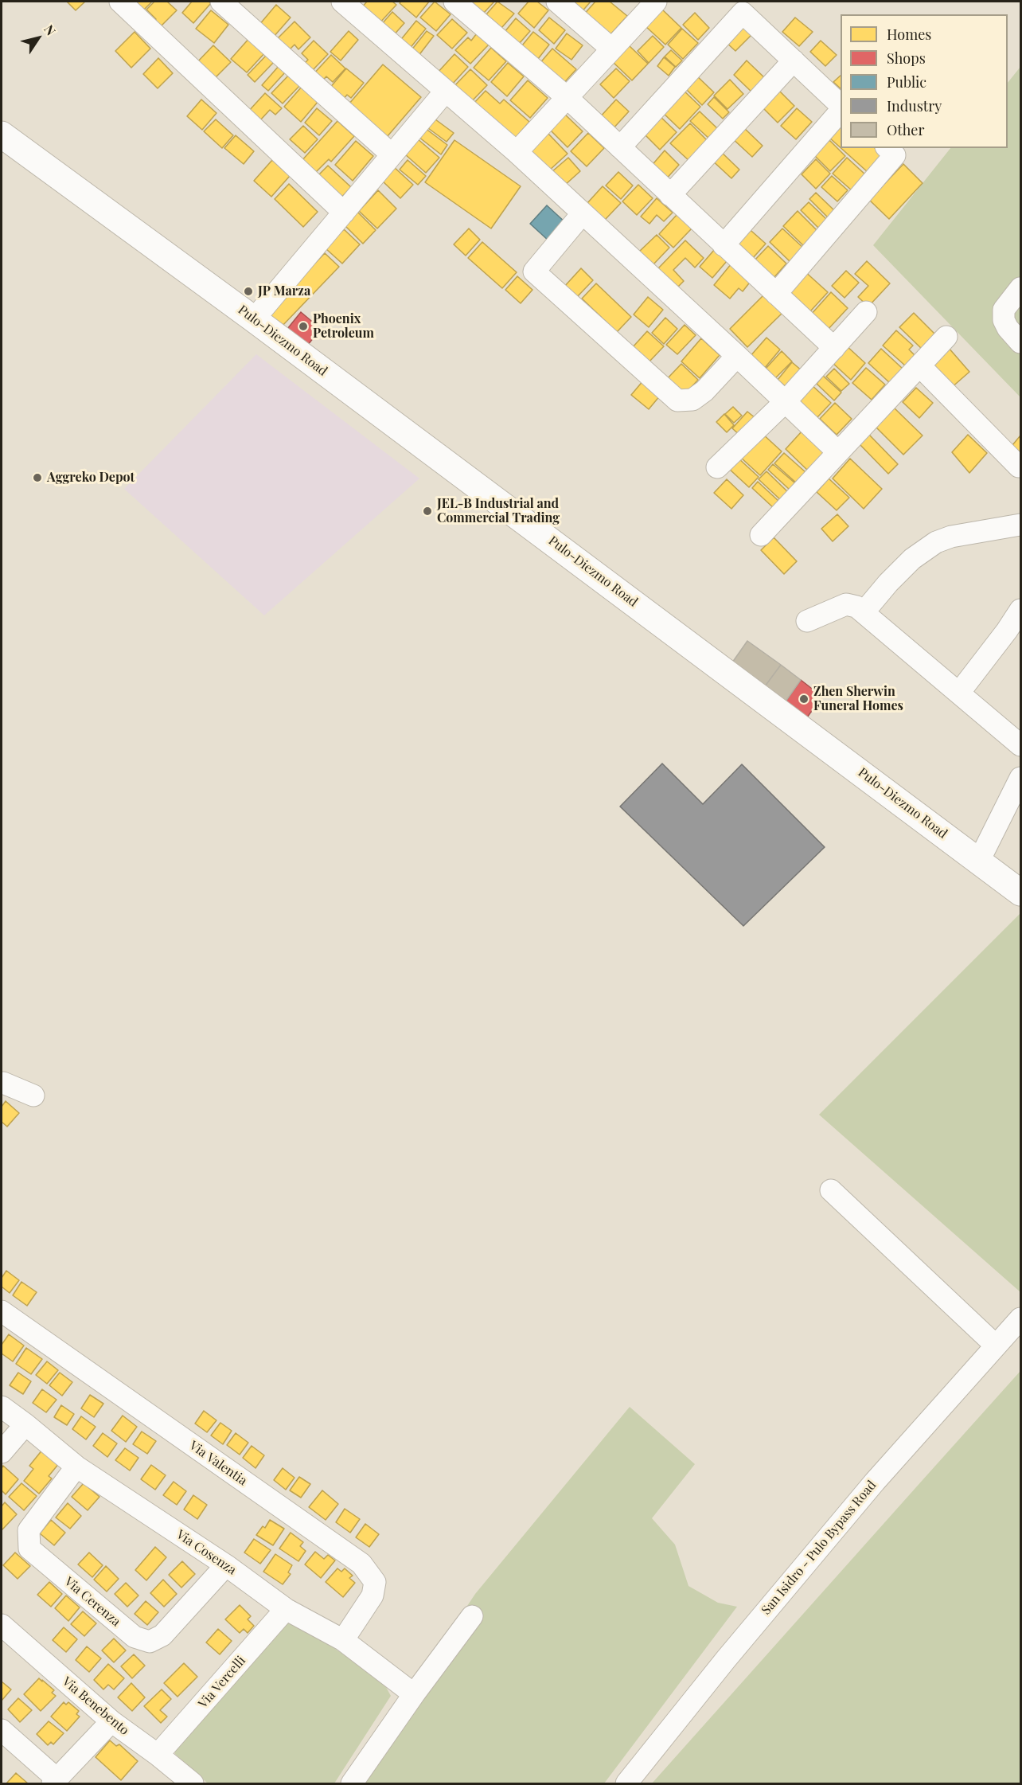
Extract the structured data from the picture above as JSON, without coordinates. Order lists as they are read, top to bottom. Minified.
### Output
{"streets":{"main road":["Pulo-Diezmo Road"],"street":["Via Valentia","San Isidro - Pulo Bypass Road","Via Cosenza","Via Cerenza","Via Vercelli","Via Benebento"]},"crossings":[["Via Valentia","Via Cosenza"],["Via Cosenza","Via Cerenza"],["Via Cosenza","Via Vercelli"],["Via Vercelli","Via Benebento"]],"places":["JP Marza","Phoenix Petroleum","Aggreko Depot","JEL-B Industrial and Commercial Trading","Zhen Sherwin Funeral Homes"],"legend":["Homes","Shops","Public","Industry","Other"],"north":"top right"}
